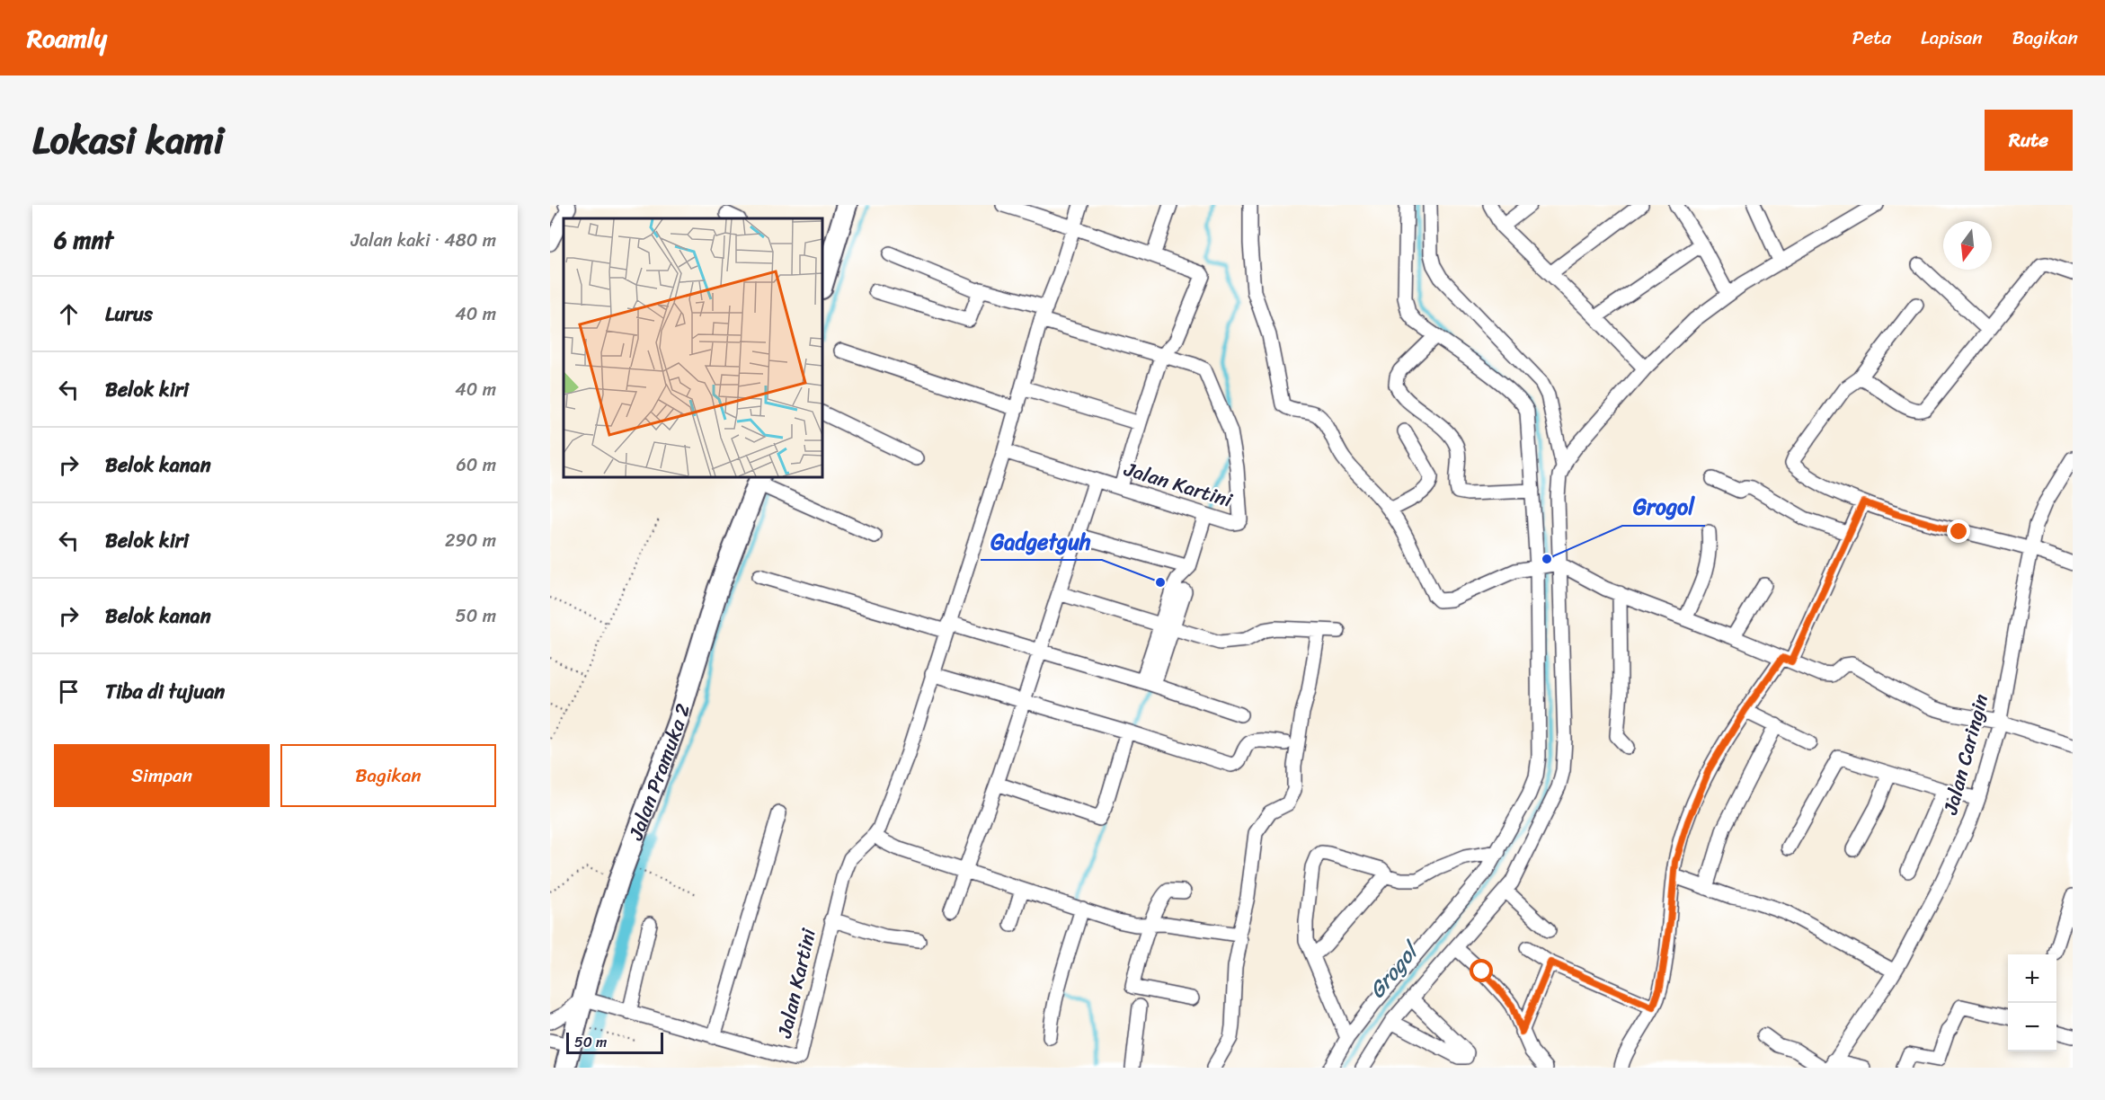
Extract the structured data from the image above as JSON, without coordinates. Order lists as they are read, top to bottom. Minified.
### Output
{"streets":{"main road":["Jalan Pramuka 2"],"street":["Jalan Kartini","Jalan Caringin"]},"crossings":[["Jalan Kartini","Jalan Pramuka 2"]],"water":["Grogol"],"places":["Grogol","Gadgetguh"],"scale_bar":"50 m","north":"bottom","page":{"header":"Roamly","nav":["Peta","Lapisan","Bagikan"],"title":"Lokasi kami","buttons":["Rute",["Simpan","Bagikan"]],"heading":["6 mnt","Jalan kaki · 480 m"],"list":[["Lurus","40 m"],["Belok kiri","40 m"],["Belok kanan","60 m"],["Belok kiri","290 m"],["Belok kanan","50 m"],"Tiba di tujuan"],"map_buttons":["+","−"],"scale":"50 m"}}
